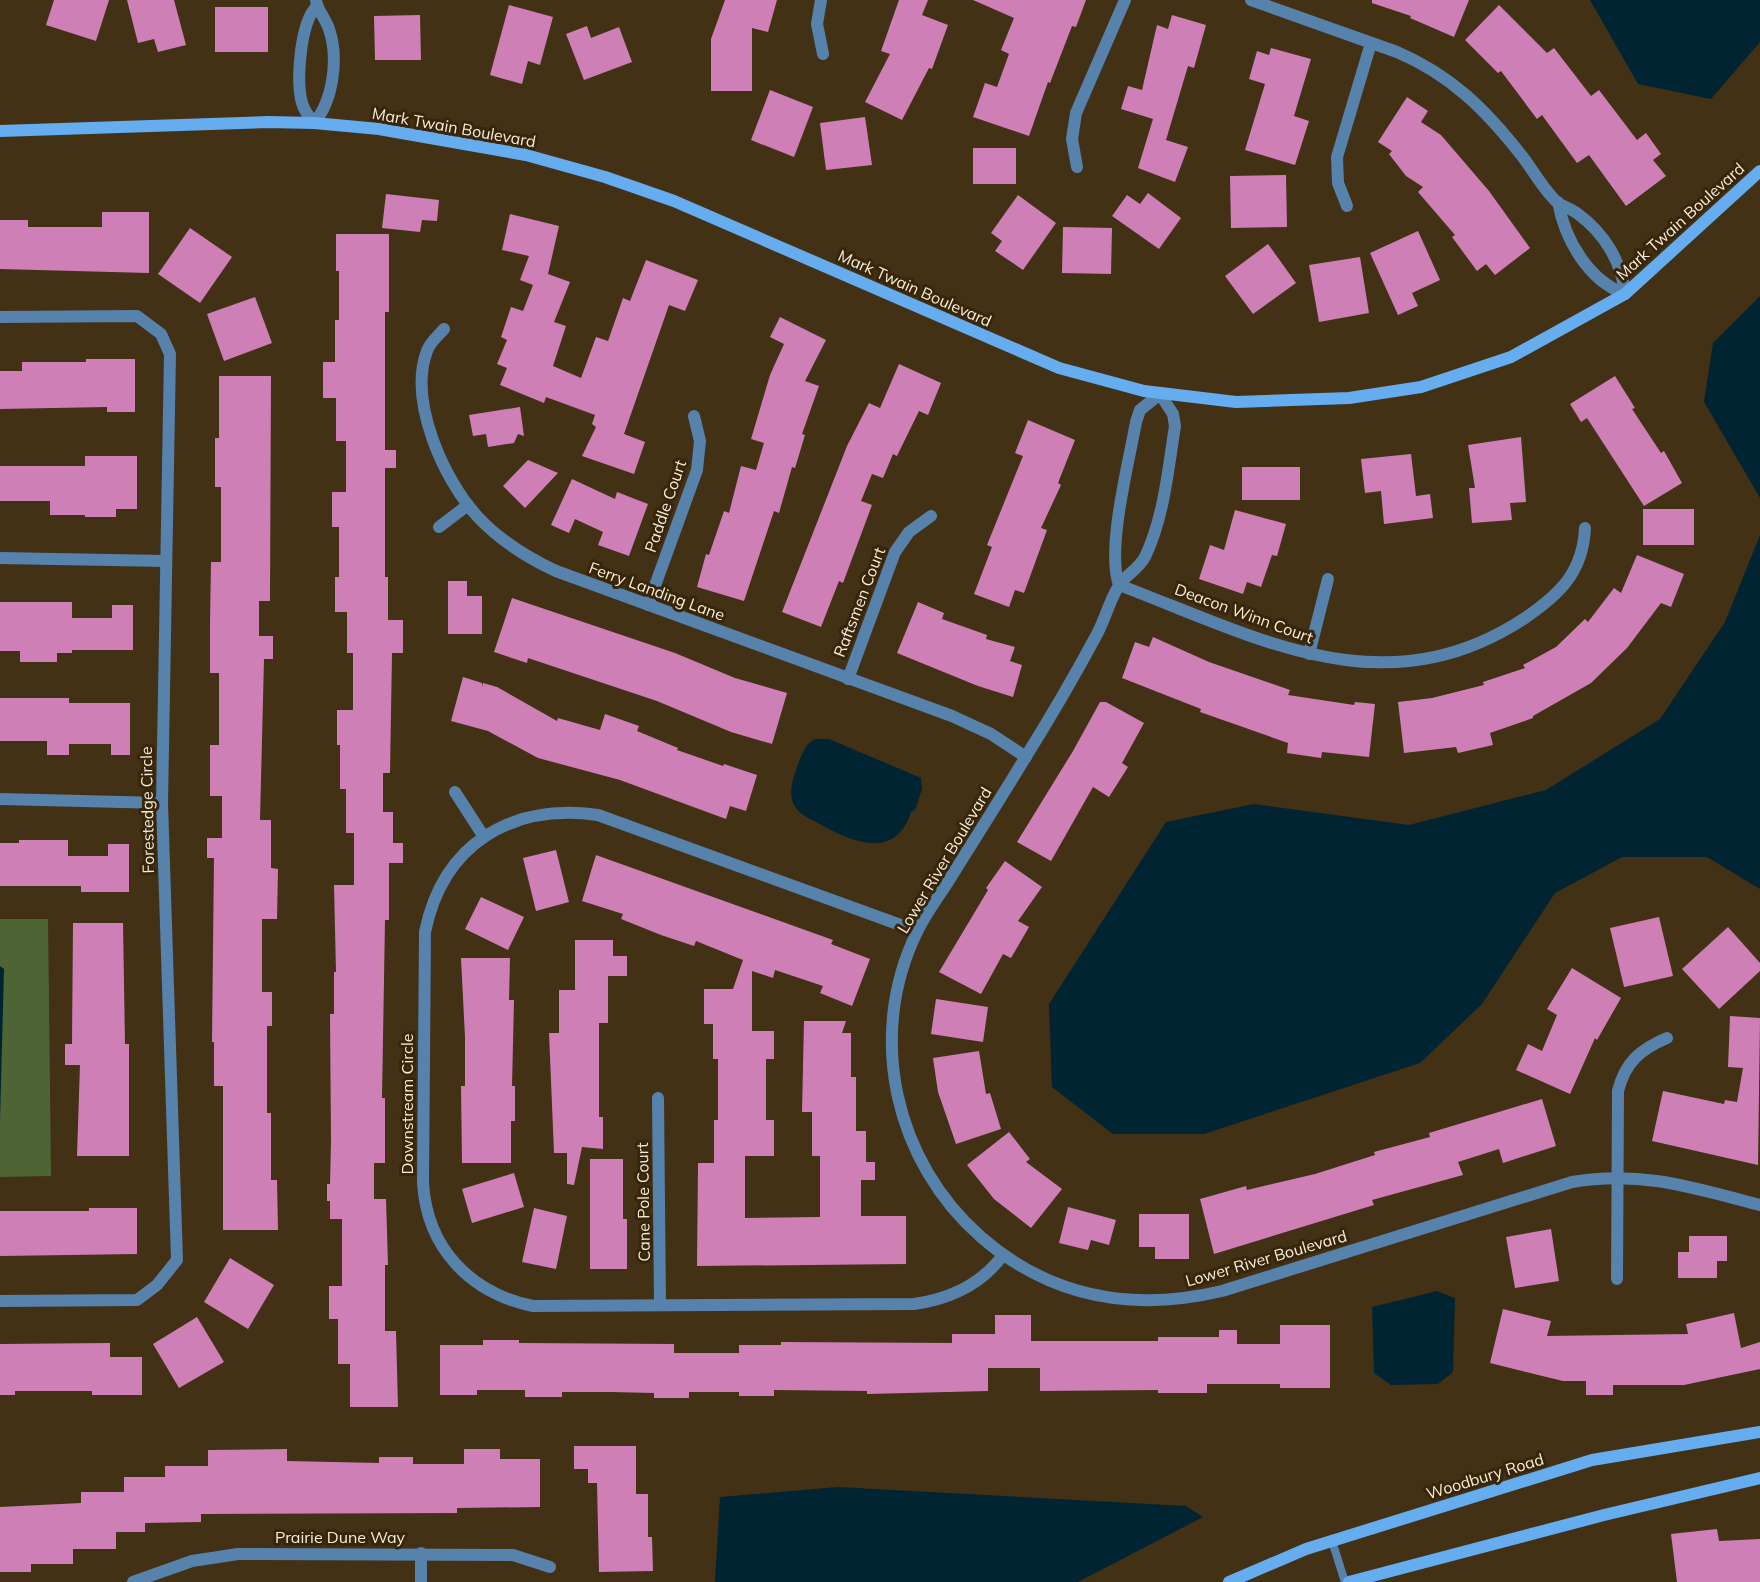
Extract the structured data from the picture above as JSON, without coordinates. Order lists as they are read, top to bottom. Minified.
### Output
{"streets":{"street":["Mark Twain Boulevard","Paddle Court","Ferry Landing Lane","Raftsmen Court","Deacon Winn Court","Forestedge Circle","Lower River Boulevard","Downstream Circle","Cane Pole Court","Woodbury Road","Prairie Dune Way"]},"crossings":[["Mark Twain Boulevard","Lower River Boulevard"],["Paddle Court","Ferry Landing Lane"],["Ferry Landing Lane","Raftsmen Court"],["Ferry Landing Lane","Lower River Boulevard"],["Deacon Winn Court","Lower River Boulevard"],["Lower River Boulevard","Downstream Circle"],["Downstream Circle","Cane Pole Court"]]}
